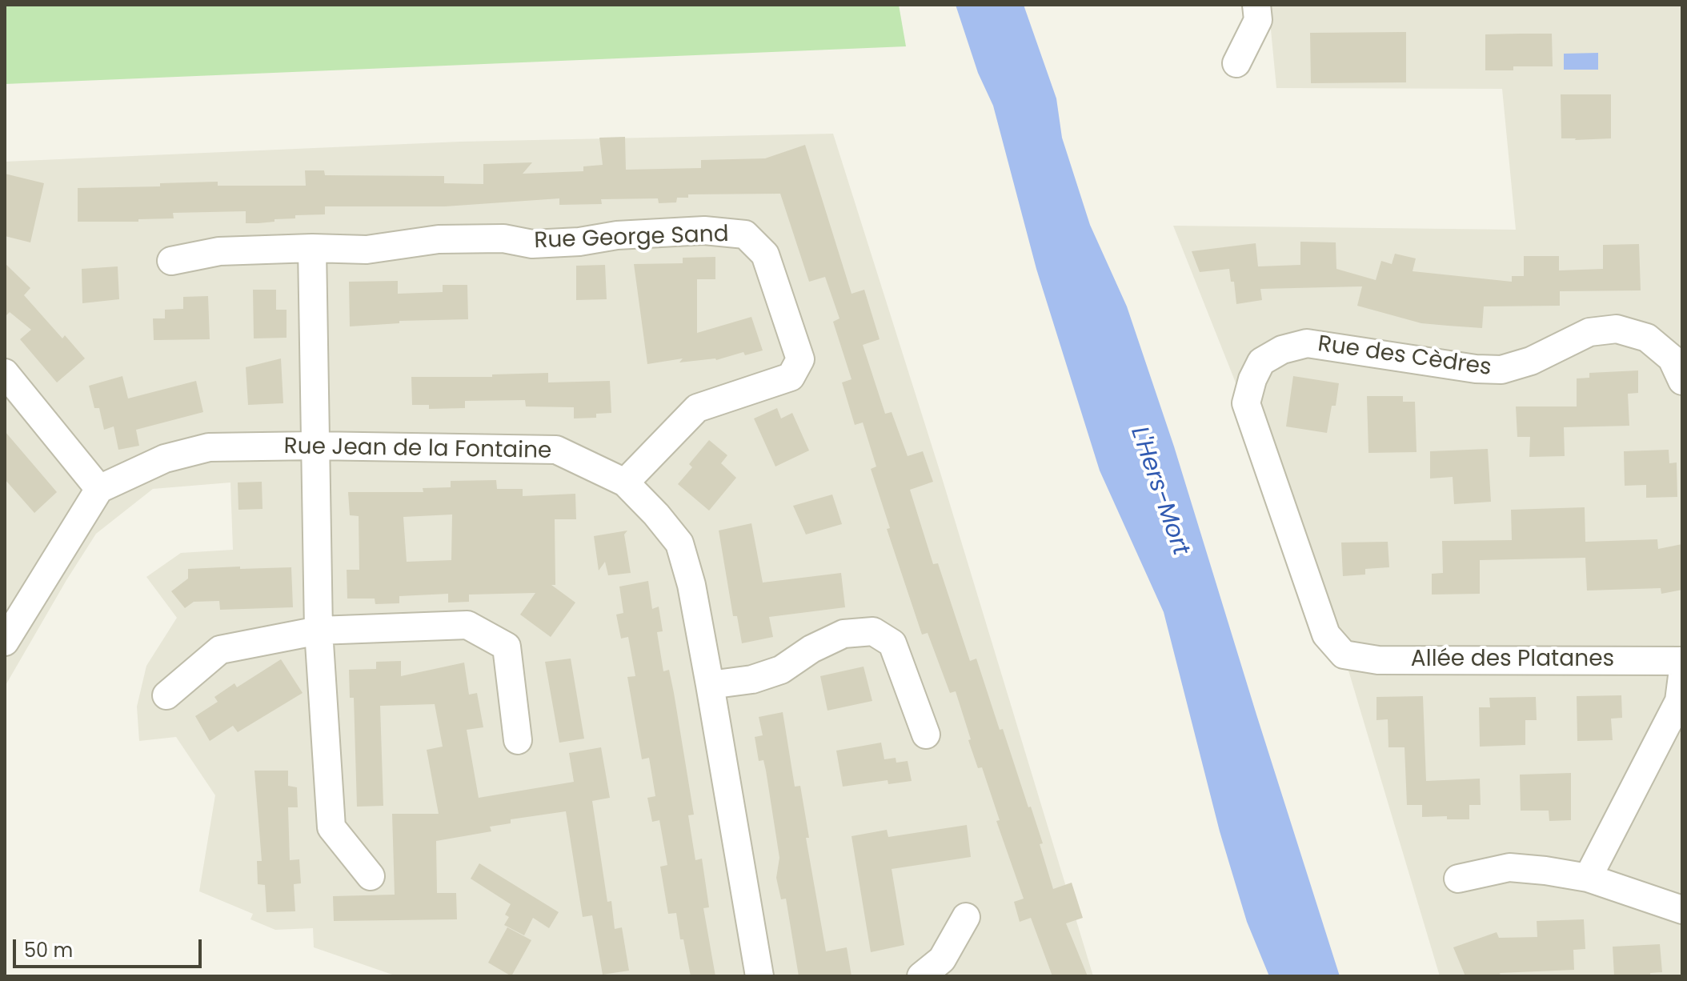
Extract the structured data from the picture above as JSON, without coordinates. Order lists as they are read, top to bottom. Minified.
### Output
{"streets":{"street":["Rue George Sand","Rue des Cèdres","Rue Jean de la Fontaine","Allée des Platanes"]},"crossings":[["Rue George Sand","Rue Jean de la Fontaine"],["Rue des Cèdres","Allée des Platanes"]],"water":["L'Hers-Mort"],"scale_bar":"50 m"}
